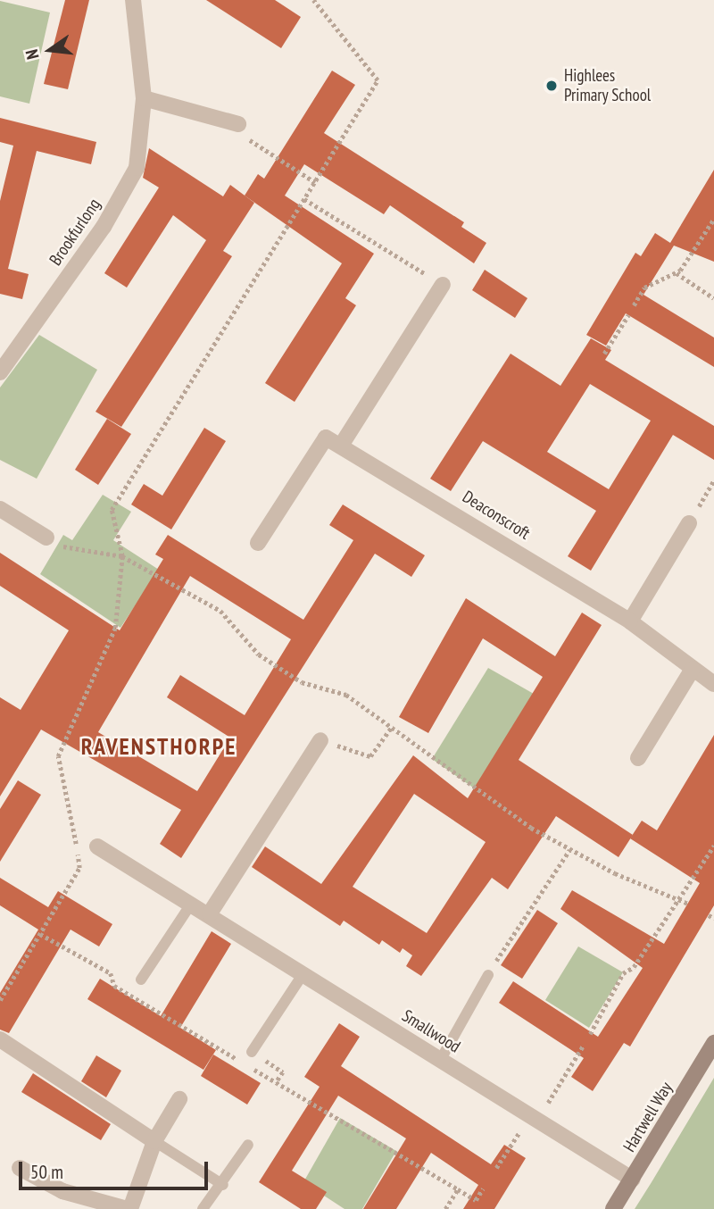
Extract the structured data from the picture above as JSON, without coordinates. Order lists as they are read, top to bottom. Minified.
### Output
{"streets":{"street":["Brookfurlong","Deaconscroft","Smallwood","Hartwell Way"]},"crossings":[["Smallwood","Hartwell Way"]],"districts":["RAVENSTHORPE"],"places":["Highlees Primary School"],"scale_bar":"50 m","north":"left"}
